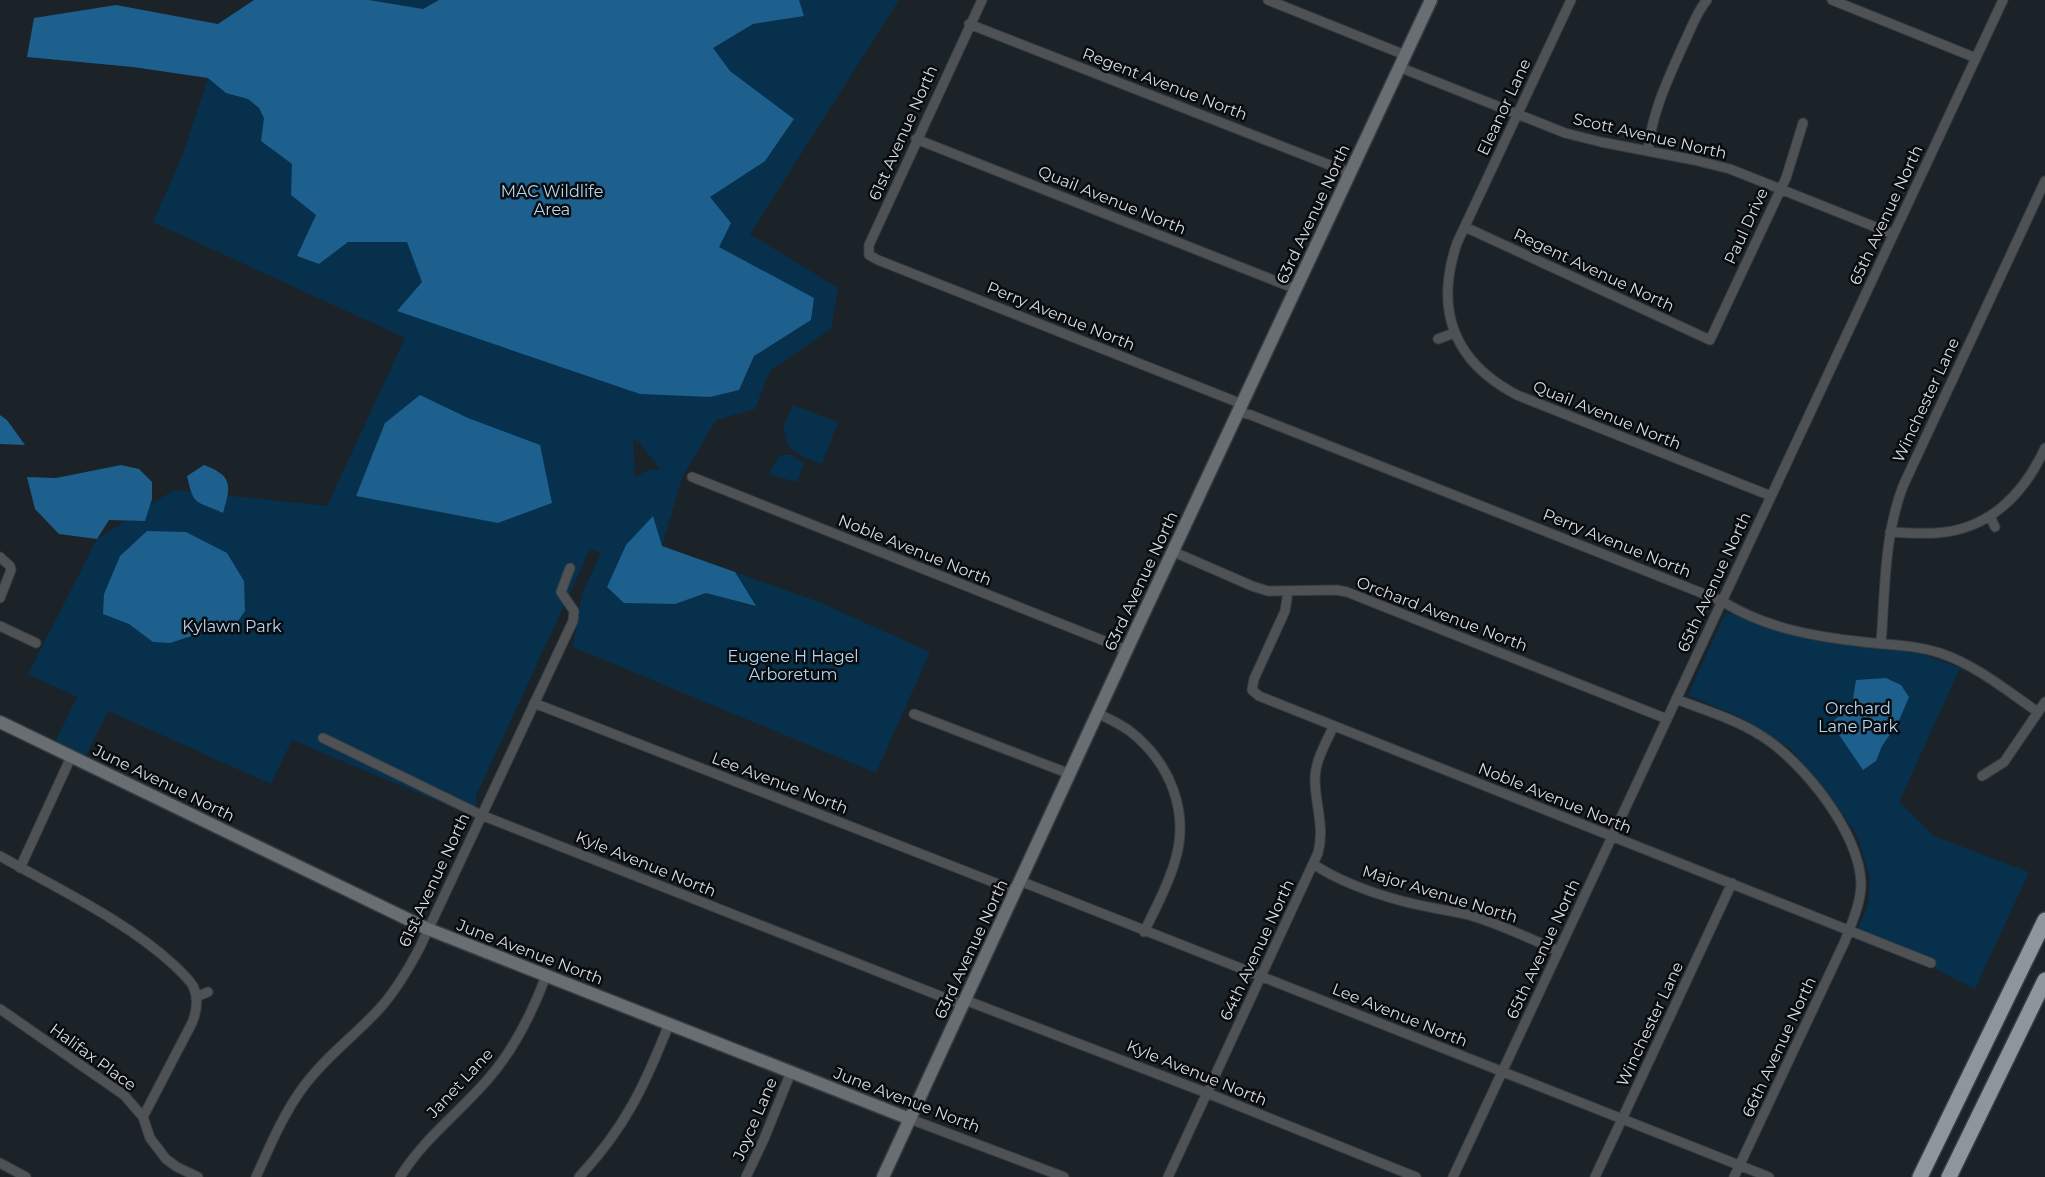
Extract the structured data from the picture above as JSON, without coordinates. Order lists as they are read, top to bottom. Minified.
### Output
{"streets":{"street":["Regent Avenue North","Eleanor Lane","61st Avenue North","Scott Avenue North","Quail Avenue North","63rd Avenue North","65th Avenue North","Paul Drive","Perry Avenue North","Winchester Lane","Noble Avenue North","Orchard Avenue North","June Avenue North","Lee Avenue North","Kyle Avenue North","Major Avenue North","64th Avenue North","66th Avenue North","Halifax Place","Janet Lane","Joyce Lane"]},"crossings":[["Regent Avenue North","Eleanor Lane"],["Regent Avenue North","61st Avenue North"],["Regent Avenue North","Quail Avenue North"],["Regent Avenue North","63rd Avenue North"],["Regent Avenue North","Paul Drive"],["Eleanor Lane","Scott Avenue North"],["Eleanor Lane","Quail Avenue North"],["61st Avenue North","Quail Avenue North"],["61st Avenue North","Perry Avenue North"],["61st Avenue North","June Avenue North"],["61st Avenue North","Lee Avenue North"],["61st Avenue North","Kyle Avenue North"],["Scott Avenue North","63rd Avenue North"],["Scott Avenue North","65th Avenue North"],["Scott Avenue North","Paul Drive"],["Quail Avenue North","63rd Avenue North"],["Quail Avenue North","65th Avenue North"],["63rd Avenue North","Perry Avenue North"],["63rd Avenue North","Noble Avenue North"],["63rd Avenue North","Orchard Avenue North"],["63rd Avenue North","June Avenue North"],["63rd Avenue North","Lee Avenue North"],["63rd Avenue North","Kyle Avenue North"],["65th Avenue North","Perry Avenue North"],["65th Avenue North","Noble Avenue North"],["65th Avenue North","Orchard Avenue North"],["65th Avenue North","Lee Avenue North"],["65th Avenue North","Major Avenue North"],["Perry Avenue North","Winchester Lane"],["Winchester Lane","Noble Avenue North"],["Winchester Lane","Lee Avenue North"],["Noble Avenue North","Orchard Avenue North"],["Noble Avenue North","64th Avenue North"],["Noble Avenue North","66th Avenue North"],["June Avenue North","Janet Lane"],["June Avenue North","Joyce Lane"],["Lee Avenue North","64th Avenue North"],["Lee Avenue North","66th Avenue North"],["Kyle Avenue North","64th Avenue North"],["Major Avenue North","64th Avenue North"]],"parks":["MAC Wildlife Area","Kylawn Park","Eugene H Hagel Arboretum","Orchard Lane Park"]}
